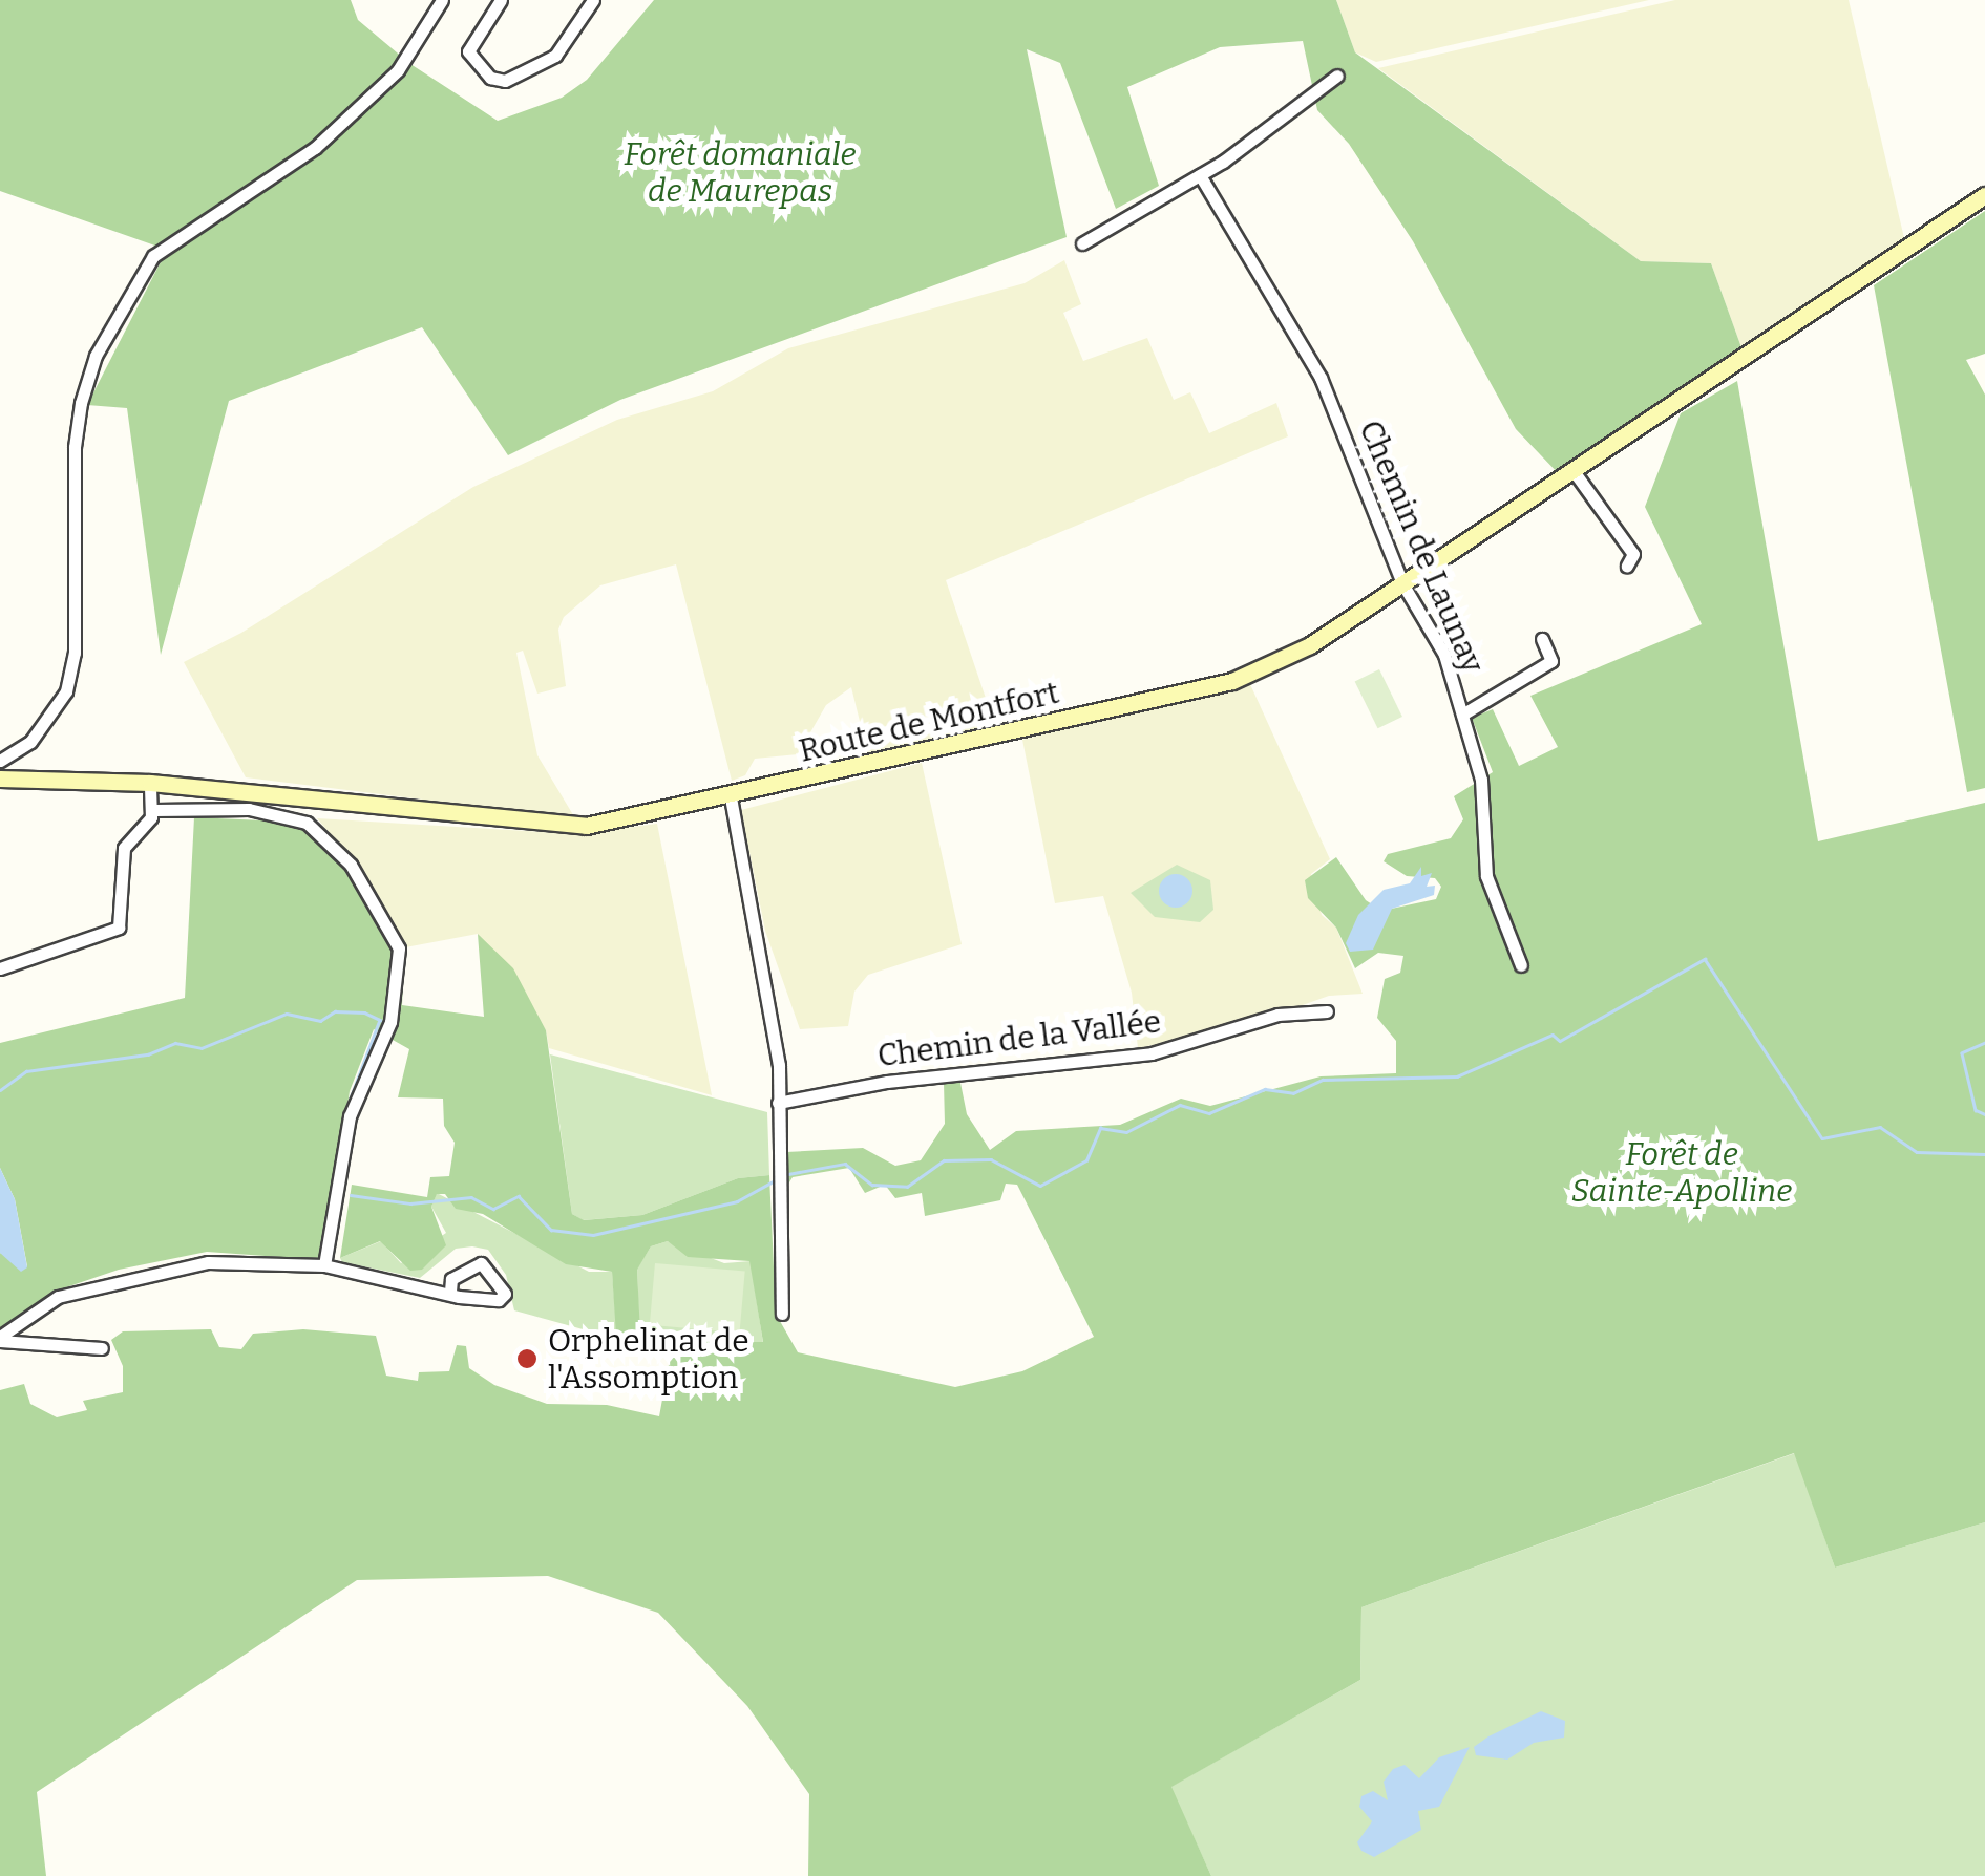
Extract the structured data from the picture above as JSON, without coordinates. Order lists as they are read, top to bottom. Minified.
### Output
{"streets":{"street":["Chemin de Launay","Route de Montfort","Chemin de la Vallée"]},"crossings":[["Chemin de Launay","Route de Montfort"]],"parks":["Forêt domaniale de Maurepas","Forêt de Sainte-Apolline"],"places":["Orphelinat de l'Assomption"]}
